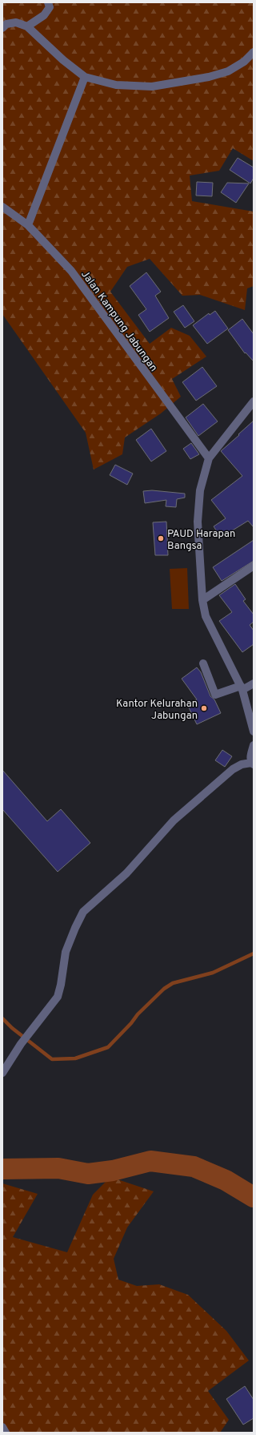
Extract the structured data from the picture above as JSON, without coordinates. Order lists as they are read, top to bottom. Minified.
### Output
{"streets":{"street":["Jalan Kampung Jabungan"]},"places":["PAUD Harapan Bangsa","Kantor Kelurahan Jabungan"]}
